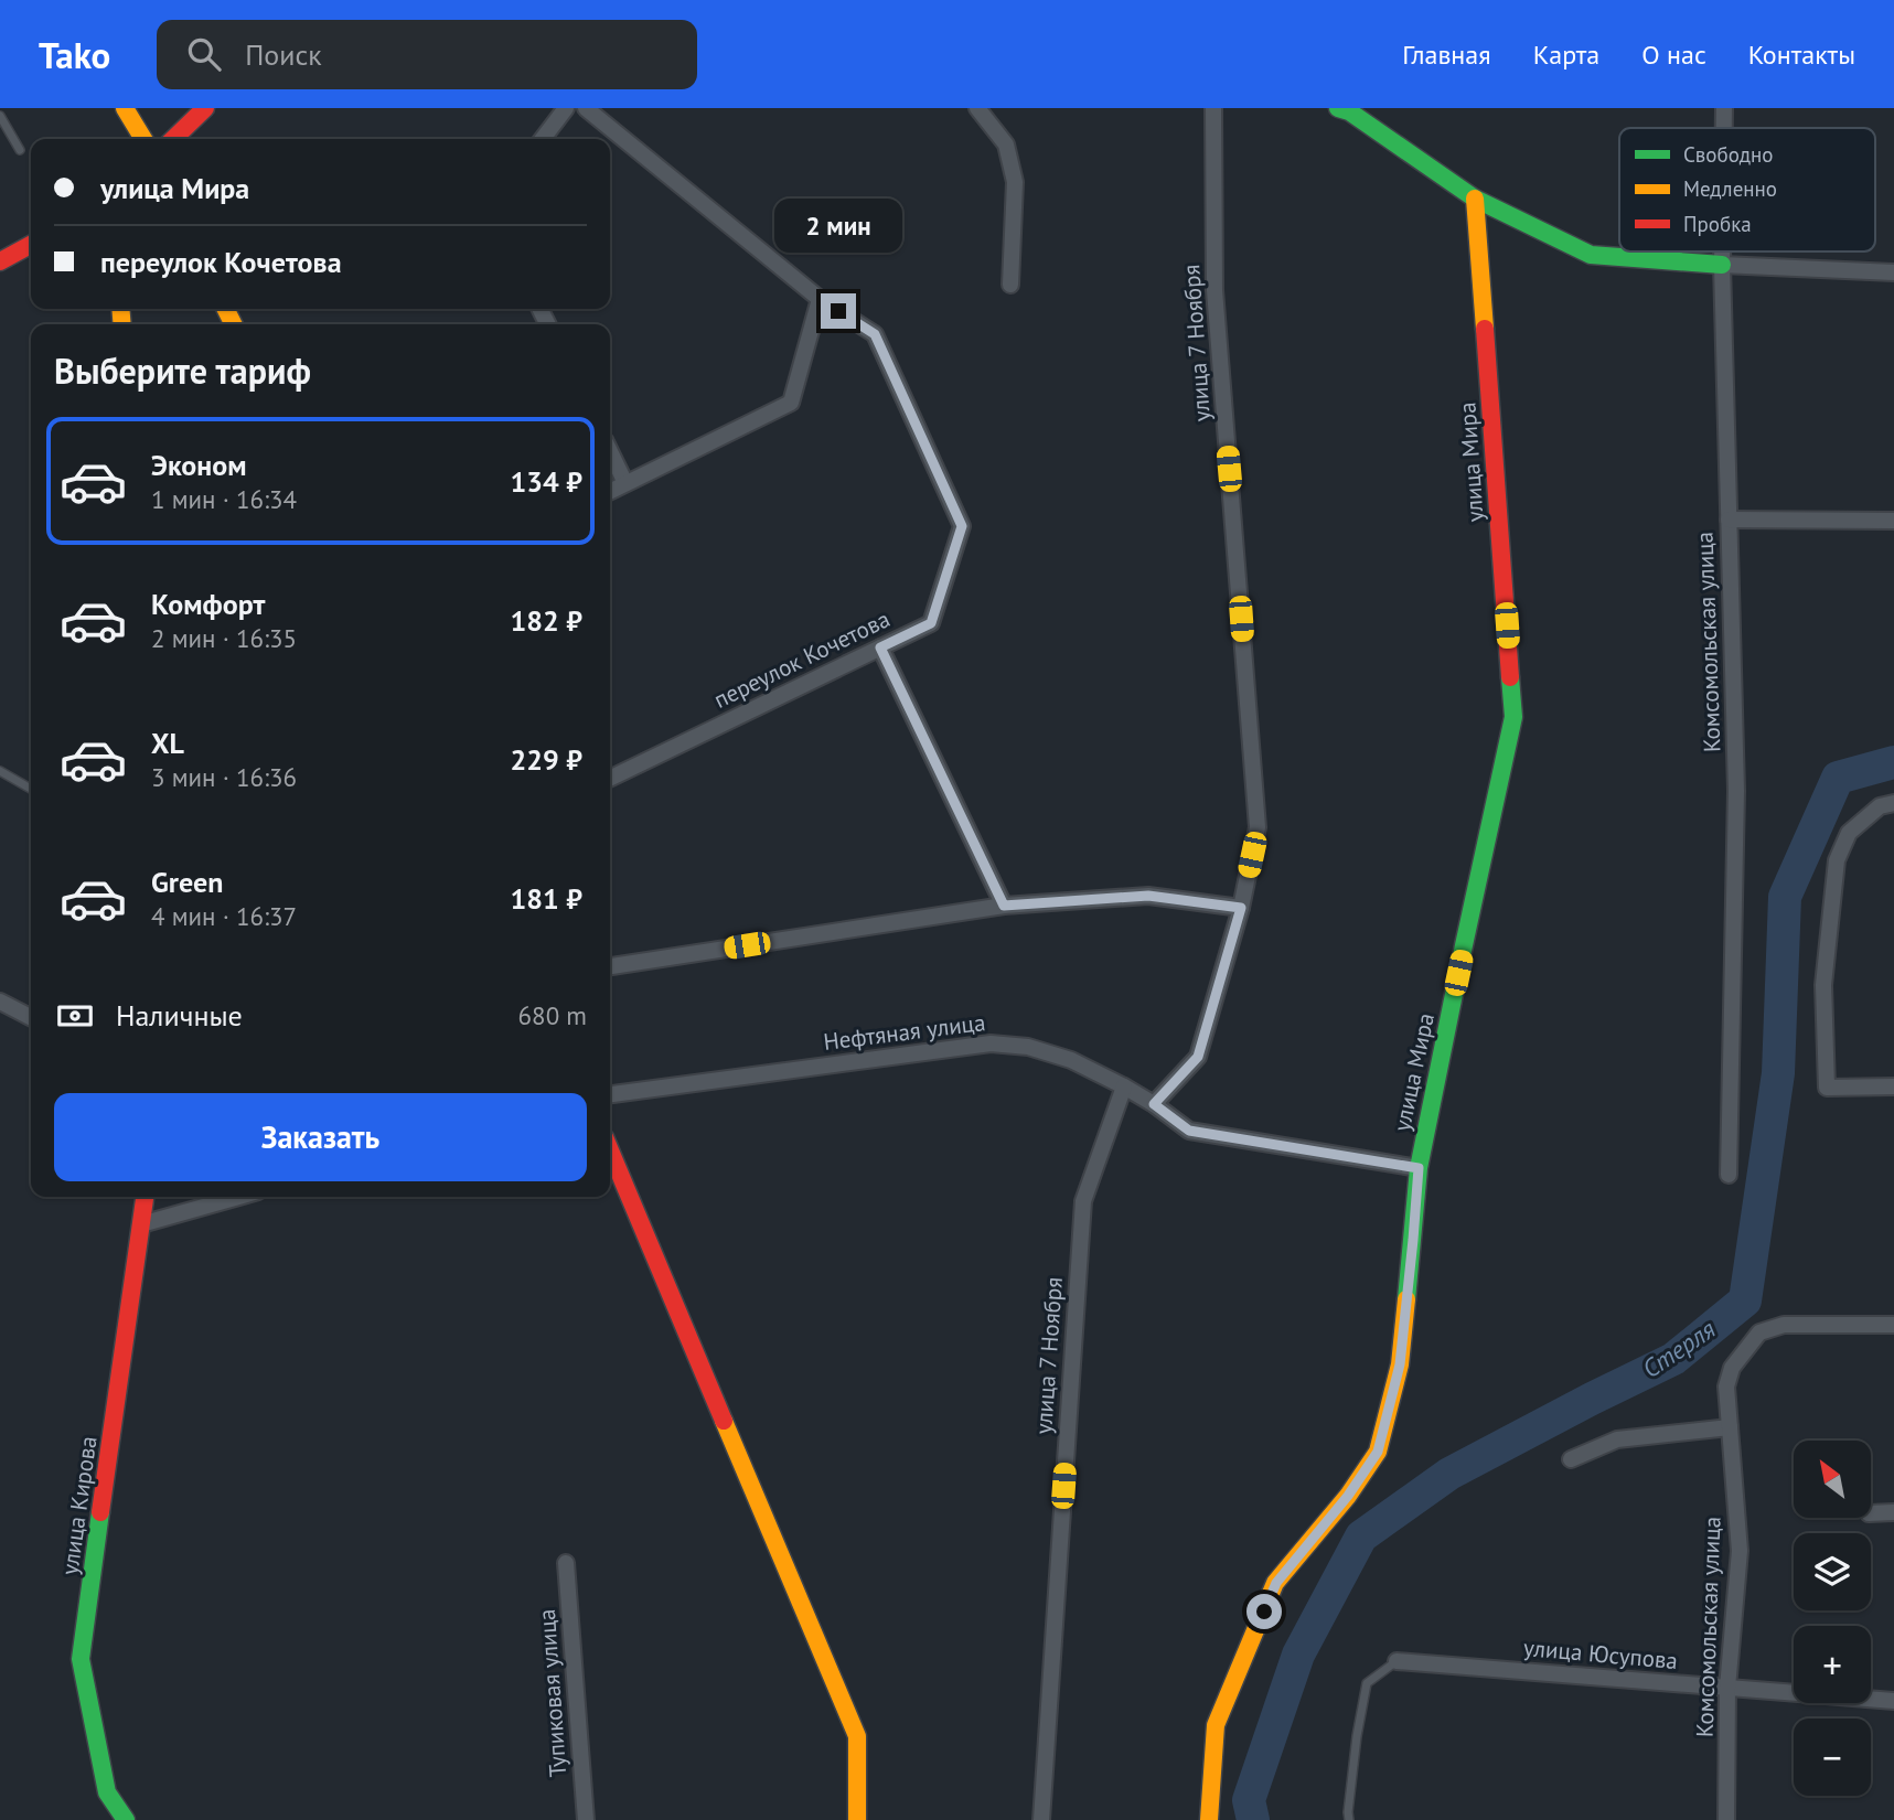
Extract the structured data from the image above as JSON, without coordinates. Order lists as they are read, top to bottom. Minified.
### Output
{"streets":{"street":["улица 7 Ноября","улица Мира","Комсомольская улица","переулок Кочетова","Нефтяная улица","улица Кирова","улица Юсупова","Тупиковая улица"]},"crossings":[["улица 7 Ноября","Нефтяная улица"],["улица Мира","Нефтяная улица"],["Комсомольская улица","улица Юсупова"]],"water":["Стерля"],"legend":["Свободно","Медленно","Пробка"],"north":"top left","page":{"header":"Tako","search":"Поиск","nav":["Главная","Карта","О нас","Контакты"],"banner":["улица Мира","переулок Кочетова"],"bubble":"2 мин","heading":"Выберите тариф","list":[{"name":"Эконом","note":"1 мин · 16:34","value":"134 ₽"},{"name":"Комфорт","note":"2 мин · 16:35","value":"182 ₽"},{"name":"XL","note":"3 мин · 16:36","value":"229 ₽"},{"name":"Green","note":"4 мин · 16:37","value":"181 ₽"}],"pay":["Наличные","680 m"],"buttons":"Заказать","map_buttons":["+","−"]}}
